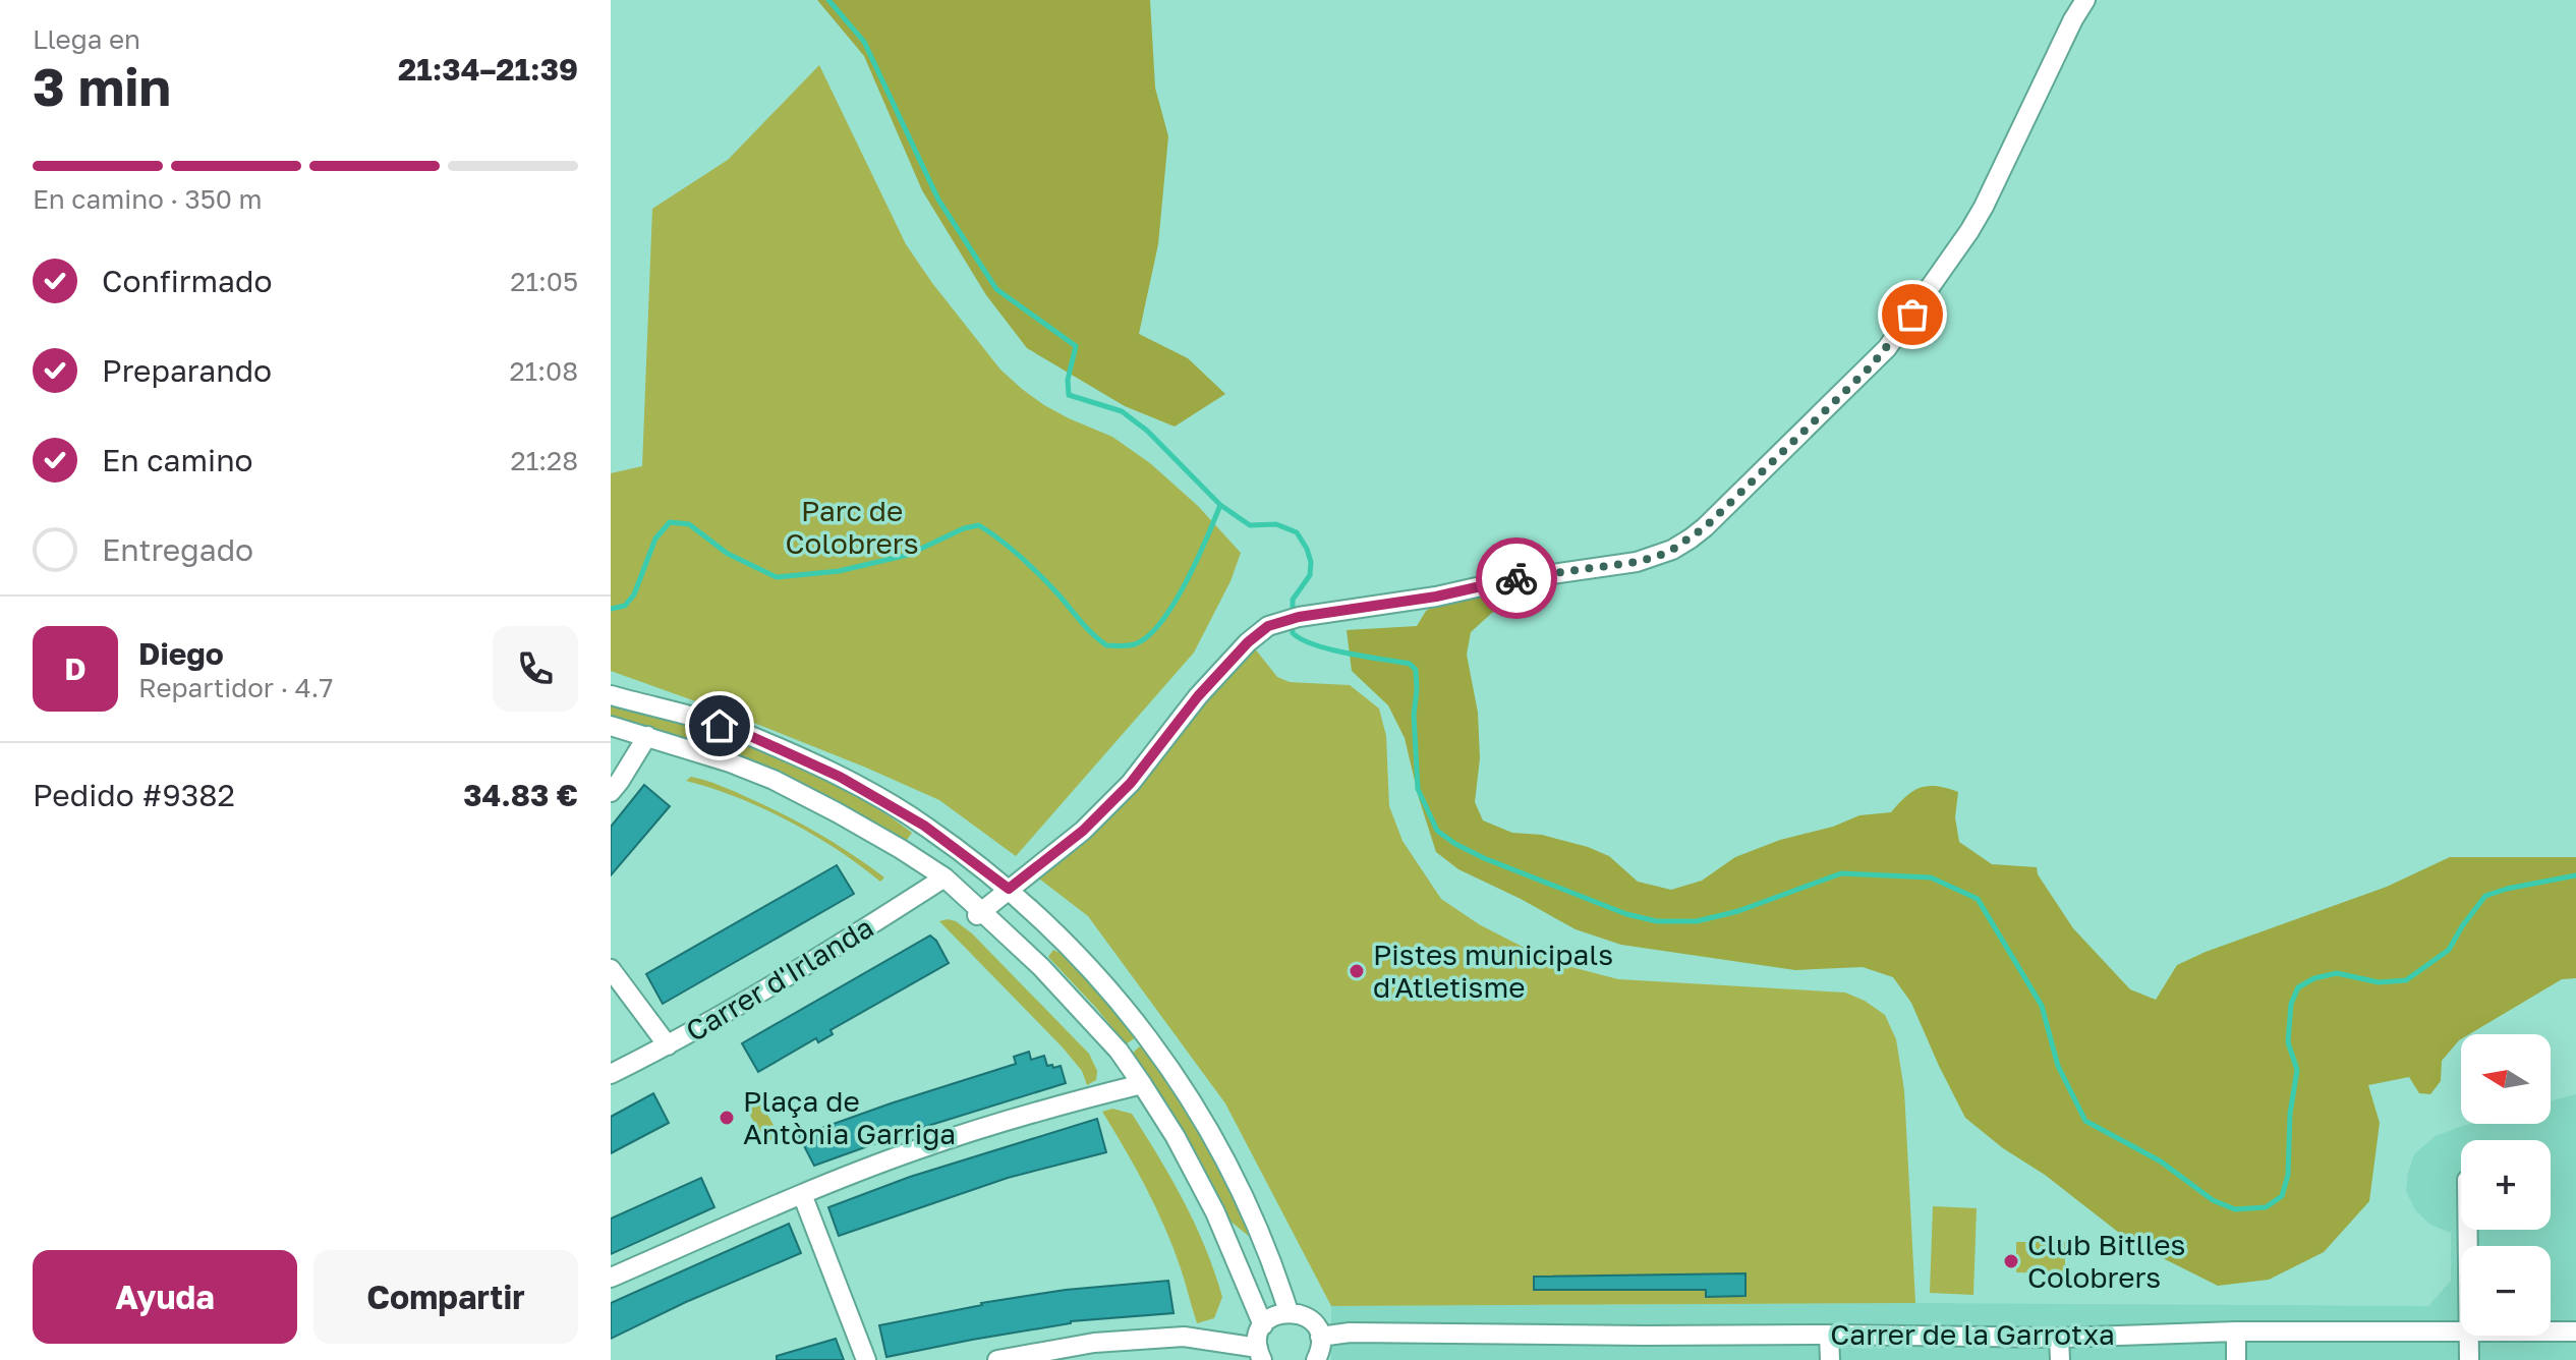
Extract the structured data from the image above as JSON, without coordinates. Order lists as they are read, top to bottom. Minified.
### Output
{"streets":{"street":["Carrer d'Irlanda","Carrer de la Garrotxa"]},"parks":["Parc de Colobrers"],"places":["Pistes municipals d'Atletisme","Plaça de Antònia Garriga","Club Bitlles Colobrers"],"north":"left","page":{"heading":["3 min","Llega en","21:34–21:39"],"panel":["Diego","Repartidor · 4.7","Pedido #9382","34.83 €"],"bar":"En camino · 350 m","list":[["Confirmado","21:05"],["Preparando","21:08"],["En camino","21:28"],"Entregado"],"round":"D","map_buttons":["+","−"],"buttons":["Ayuda","Compartir"]}}
